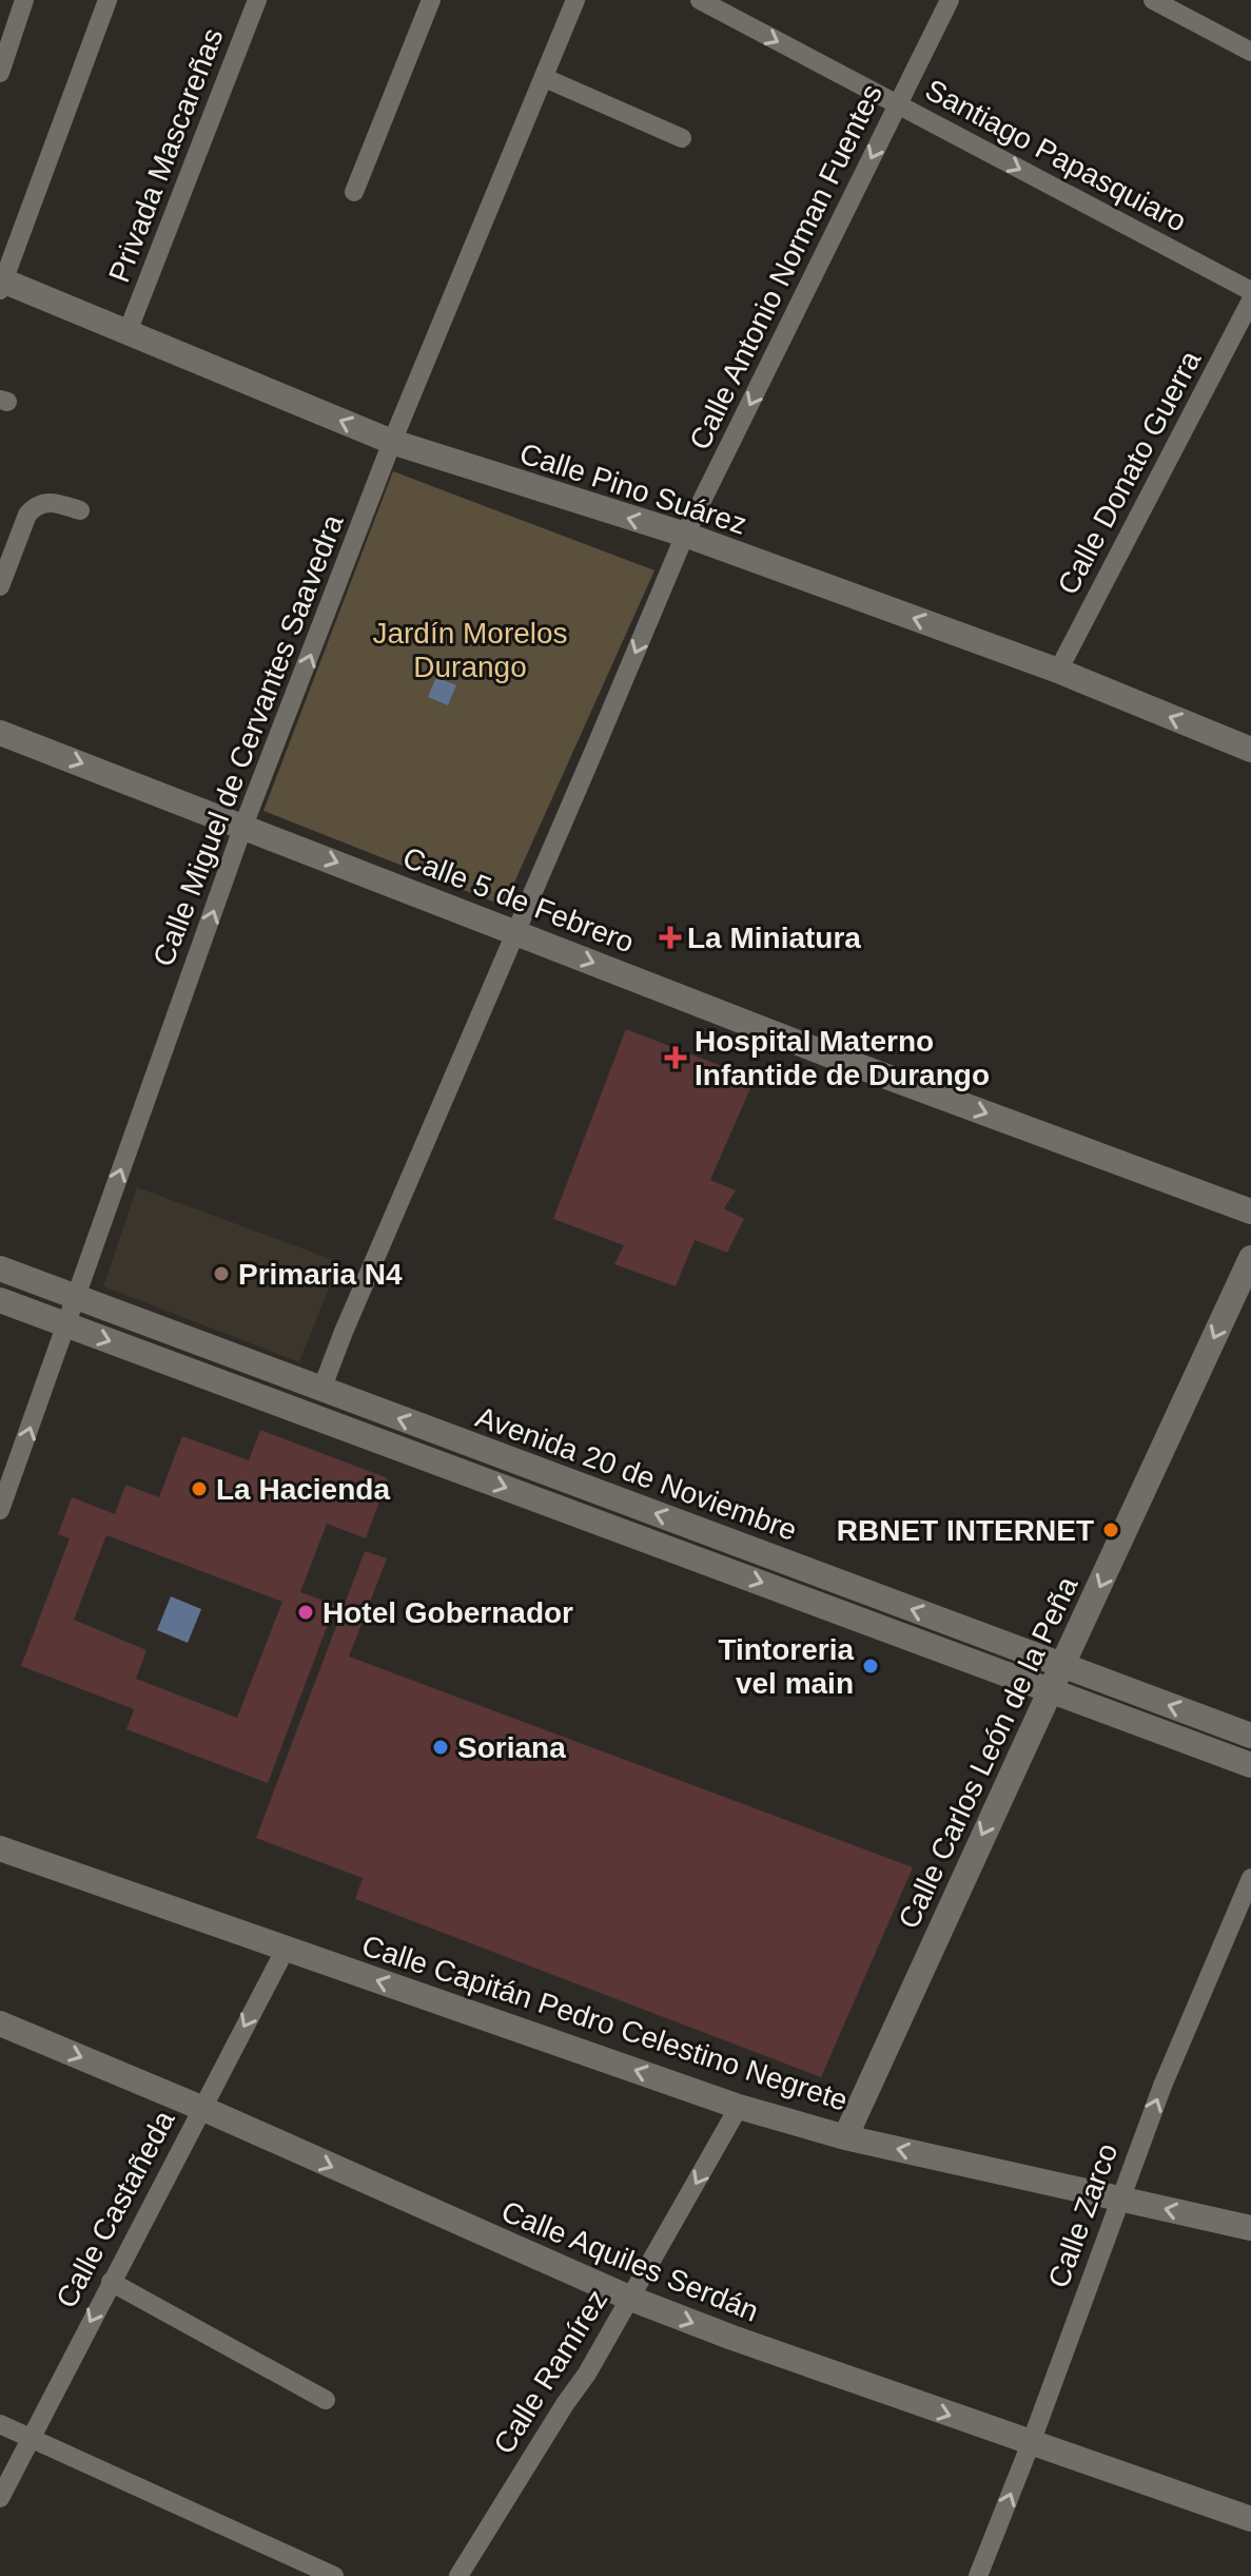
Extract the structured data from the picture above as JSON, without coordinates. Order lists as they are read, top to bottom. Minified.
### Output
{"streets":{"street":["Privada Mascareñas","Santiago Papasquiaro","Calle Antonio Norman Fuentes","Calle Donato Guerra","Calle Pino Suárez","Calle Miguel de Cervantes Saavedra","Calle 5 de Febrero","Avenida 20 de Noviembre","Calle Carlos León de la Peña","Calle Capitán Pedro Celestino Negrete","Calle Castañeda","Calle Zarco","Calle Aquiles Serdán","Calle Ramírez"]},"crossings":[["Privada Mascareñas","Calle Pino Suárez"],["Santiago Papasquiaro","Calle Antonio Norman Fuentes"],["Calle Antonio Norman Fuentes","Calle Pino Suárez"],["Calle Antonio Norman Fuentes","Calle 5 de Febrero"],["Calle Antonio Norman Fuentes","Avenida 20 de Noviembre"],["Calle Donato Guerra","Calle Pino Suárez"],["Calle Pino Suárez","Calle Miguel de Cervantes Saavedra"],["Calle Miguel de Cervantes Saavedra","Calle 5 de Febrero"],["Calle Miguel de Cervantes Saavedra","Avenida 20 de Noviembre"],["Avenida 20 de Noviembre","Calle Carlos León de la Peña"],["Calle Carlos León de la Peña","Calle Capitán Pedro Celestino Negrete"],["Calle Capitán Pedro Celestino Negrete","Calle Castañeda"],["Calle Capitán Pedro Celestino Negrete","Calle Zarco"],["Calle Capitán Pedro Celestino Negrete","Calle Ramírez"],["Calle Castañeda","Calle Aquiles Serdán"],["Calle Zarco","Calle Aquiles Serdán"],["Calle Aquiles Serdán","Calle Ramírez"]],"one_way":["Santiago Papasquiaro","Calle Antonio Norman Fuentes","Calle Pino Suárez","Calle Miguel de Cervantes Saavedra","Calle 5 de Febrero","Calle Carlos León de la Peña","Calle Capitán Pedro Celestino Negrete","Calle Castañeda","Calle Zarco","Calle Aquiles Serdán","Calle Ramírez"],"parks":["Jardín Morelos Durango"],"places":{"health":["La Miniatura","Hospital Materno Infantide de Durango"],"other":["Primaria N4","La Hacienda","RBNET INTERNET","Hotel Gobernador","Tintoreria vel main","Soriana"]}}
